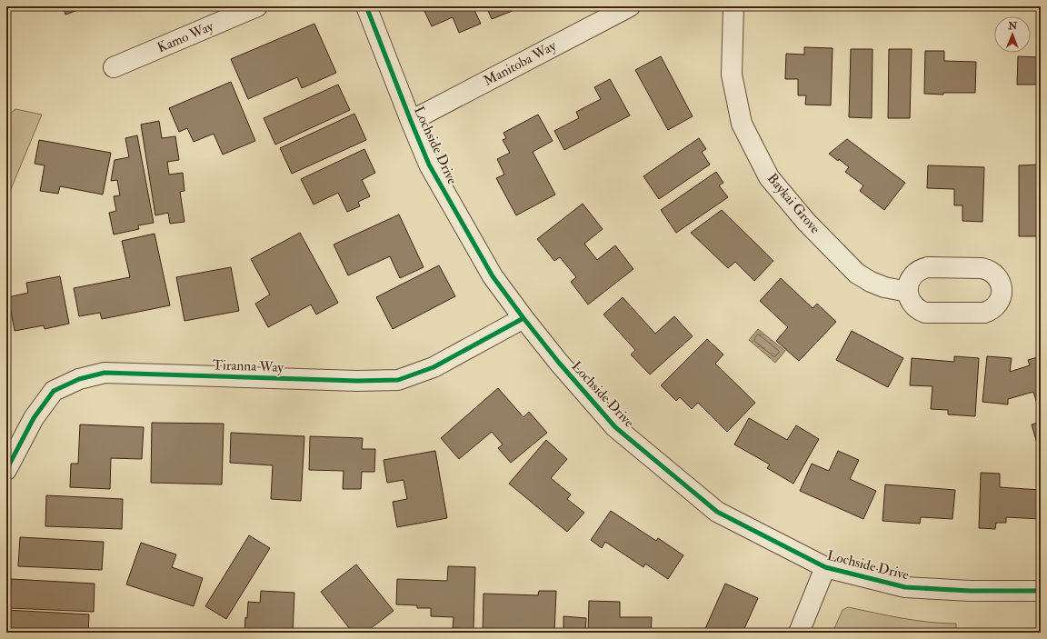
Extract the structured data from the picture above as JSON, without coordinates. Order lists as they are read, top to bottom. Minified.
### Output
{"streets":{"street":["Kamo Way","Manitoba Way","Lochside Drive","Baykai Grove","Tiranna Way"]},"crossings":[["Manitoba Way","Lochside Drive"],["Lochside Drive","Tiranna Way"]],"north":"top"}
